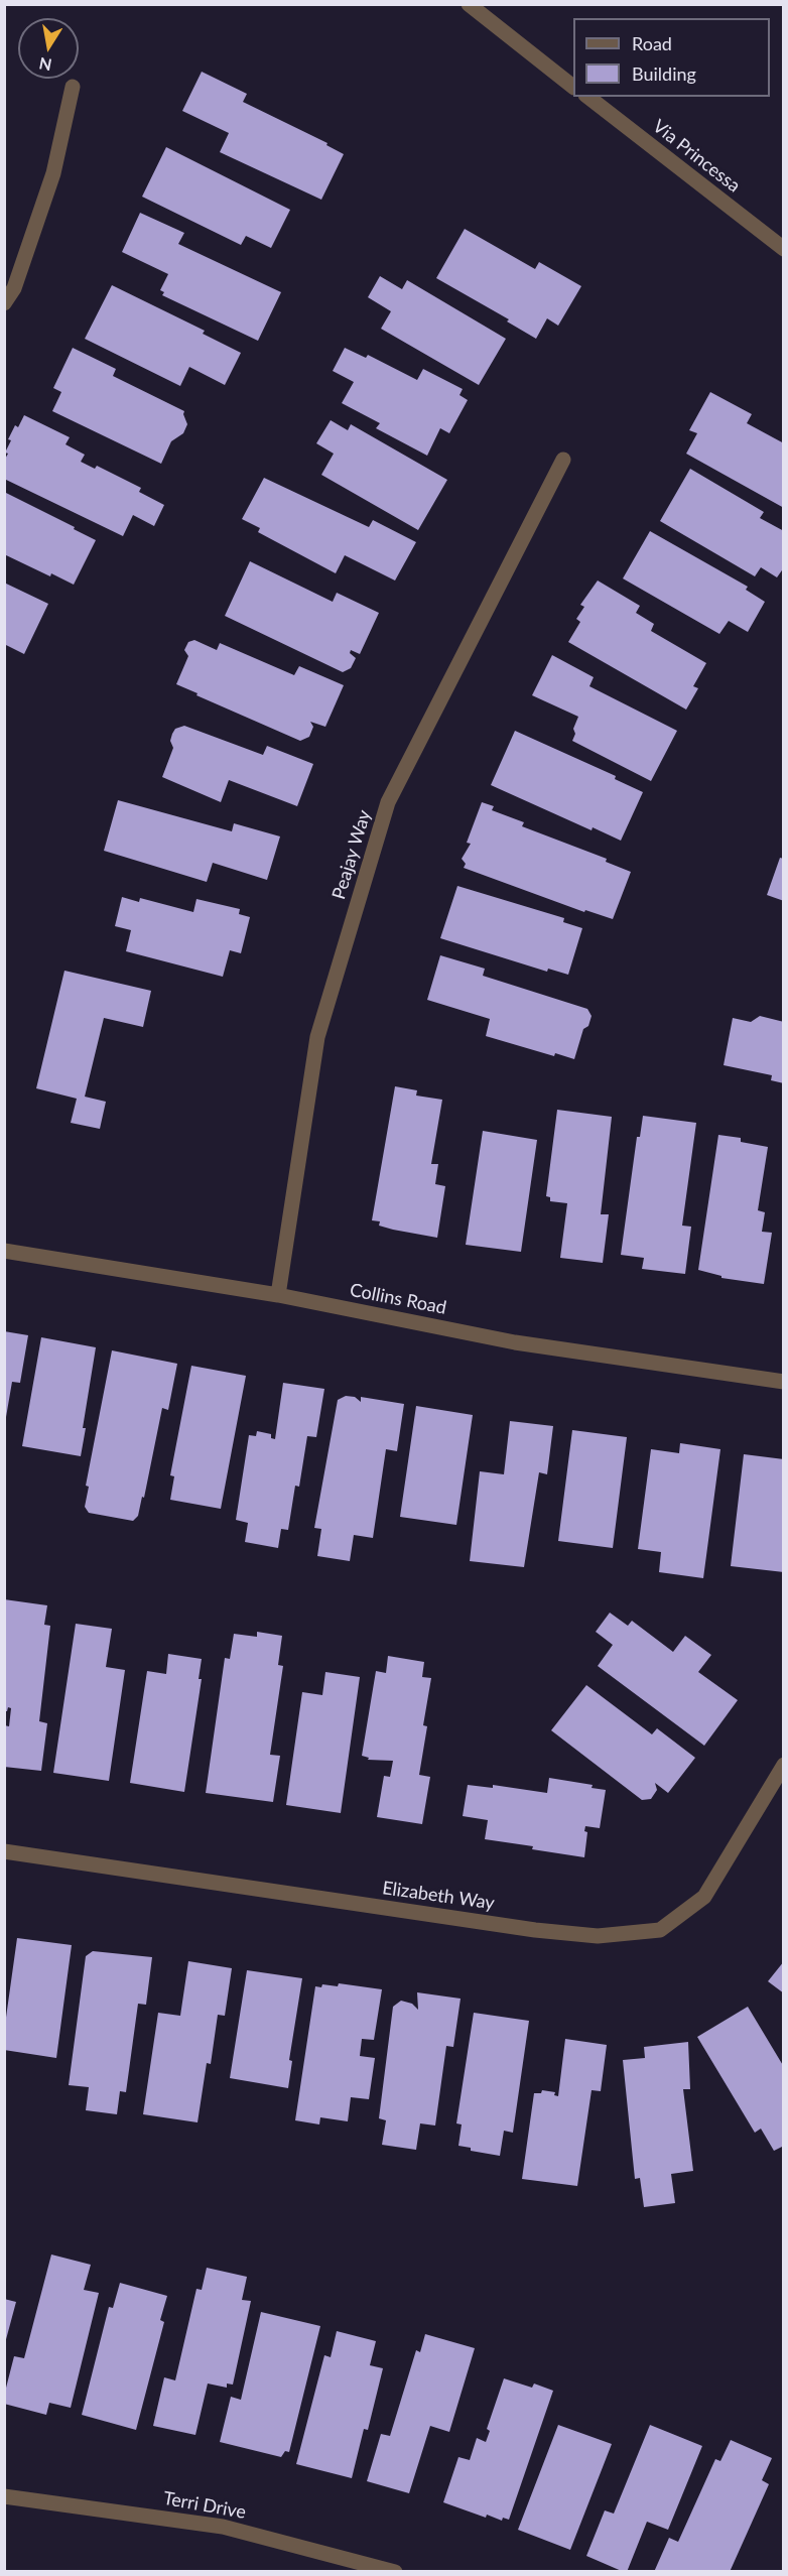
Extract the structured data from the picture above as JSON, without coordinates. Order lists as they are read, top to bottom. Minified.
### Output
{"streets":{"street":["Via Princessa","Peajay Way","Collins Road","Elizabeth Way","Terri Drive"]},"crossings":[["Peajay Way","Collins Road"]],"legend":["Road","Building"],"north":"bottom"}
